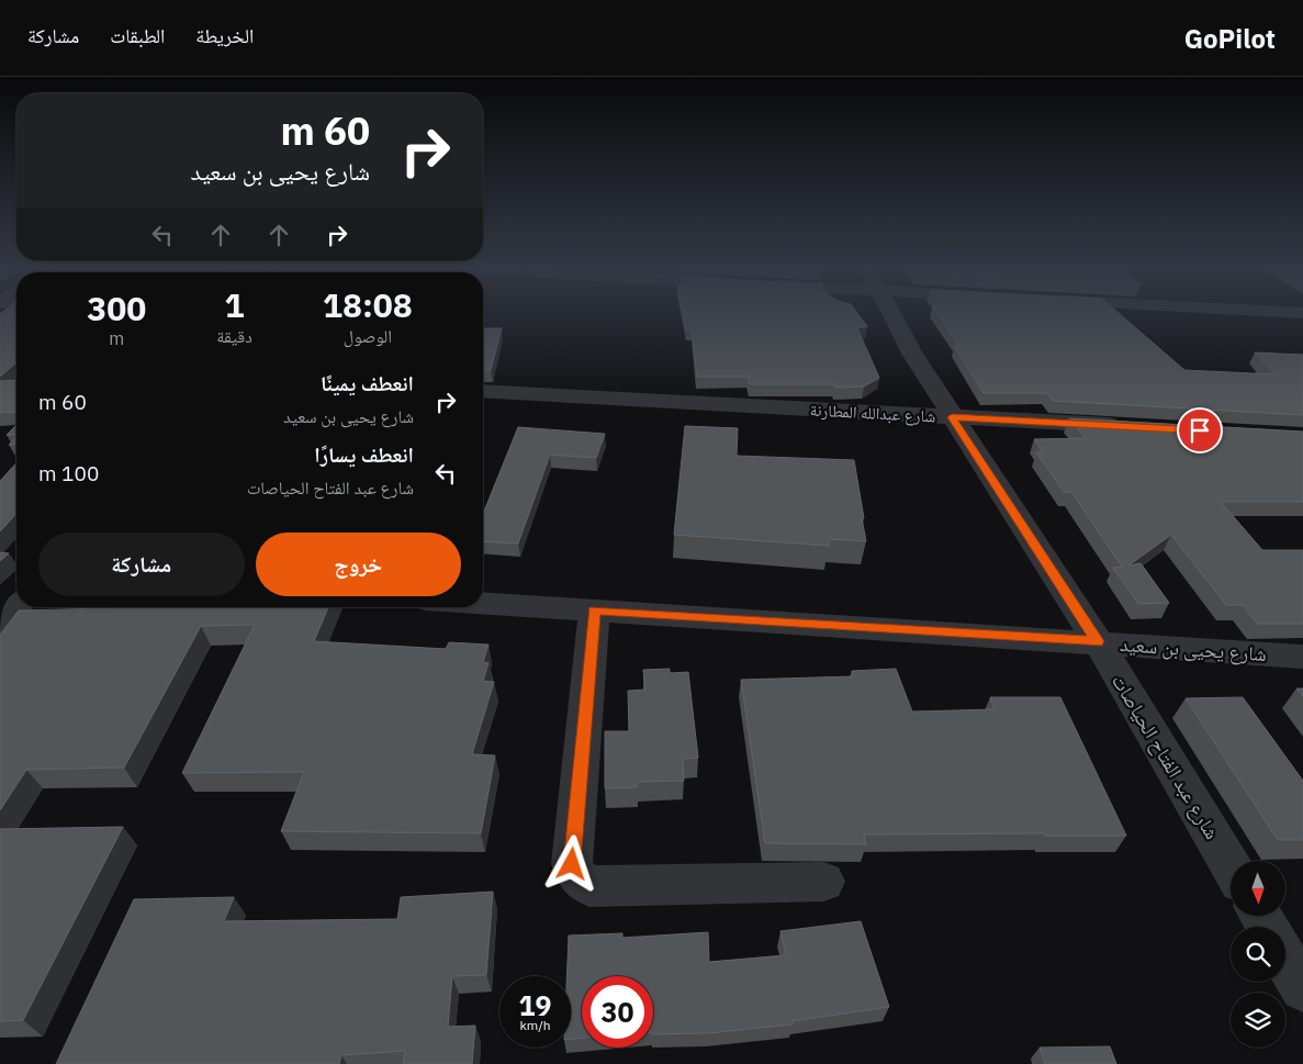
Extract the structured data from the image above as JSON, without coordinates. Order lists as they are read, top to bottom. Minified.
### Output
{"streets":{"street":["شارع عبدالله المطارنة","شارع يحيى بن سعيد","شارع عبد الفتاح الحياصات"]},"crossings":[["شارع عبدالله المطارنة","شارع عبد الفتاح الحياصات"],["شارع يحيى بن سعيد","شارع عبد الفتاح الحياصات"]],"north":"bottom","page":{"header":"GoPilot","nav":["الخريطة","الطبقات","مشاركة"],"turn":["60 m","شارع يحيى بن سعيد"],"eta":["18:08","الوصول","1","دقيقة","300","m"],"list":[{"name":"انعطف يمينًا","note":"شارع يحيى بن سعيد","value":"60 m"},{"name":"انعطف يسارًا","note":"شارع عبد الفتاح الحياصات","value":"100 m"}],"buttons":["خروج","مشاركة"],"speed":"19 km/h","limit":"30"}}
